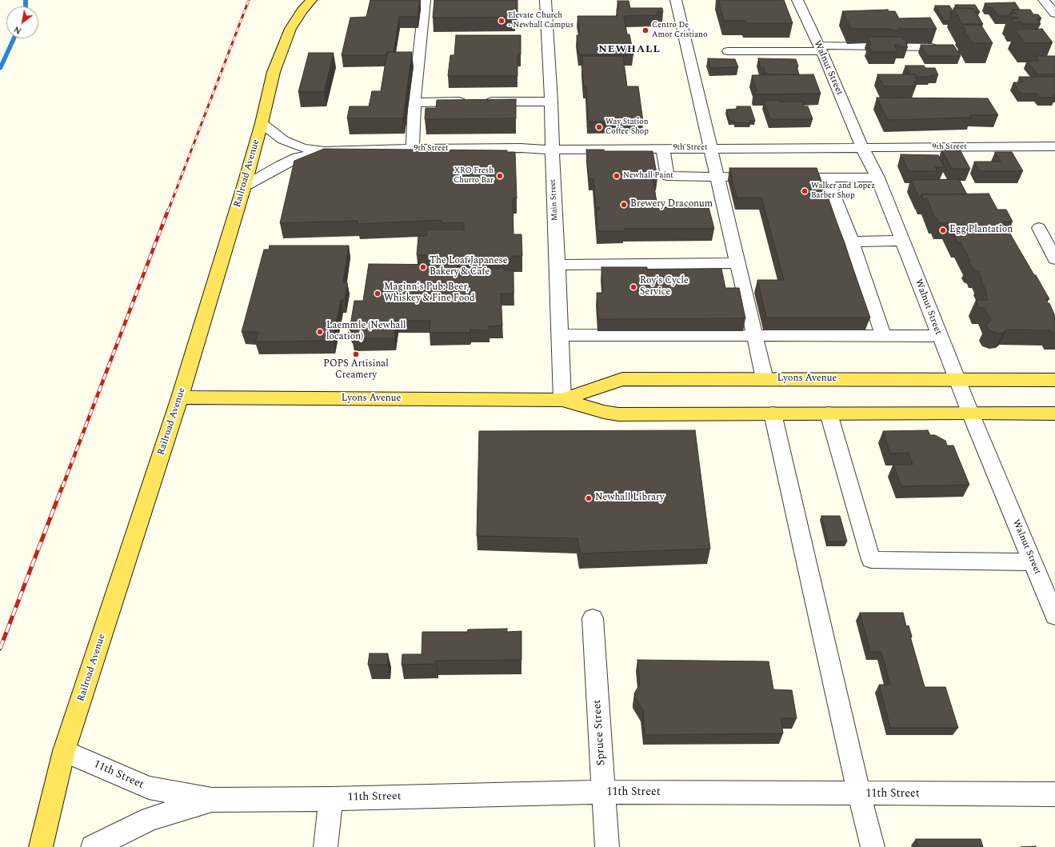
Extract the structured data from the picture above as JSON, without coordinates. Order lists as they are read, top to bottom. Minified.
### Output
{"streets":{"main road":["Railroad Avenue","Lyons Avenue"],"street":["Walnut Street","9th Street","Main Street","Spruce Street","11th Street"]},"crossings":[["Walnut Street","9th Street"],["Walnut Street","Lyons Avenue"],["9th Street","Railroad Avenue"],["9th Street","Main Street"],["Railroad Avenue","Lyons Avenue"],["Railroad Avenue","11th Street"],["Main Street","Lyons Avenue"],["Spruce Street","11th Street"]],"districts":["NEWHALL"],"places":["Elevate Church - Newhall Campus","Centro De Amor Cristiano","Way Station Coffee Shop","XRO Fresh Churro Bar","Newhall Paint","Walker and Lopez Barber Shop","Brewery Draconum","Egg Plantation","The Loaf Japanese Bakery & Cafe","Roy's Cycle Service","Maginn's Pub: Beer, Whiskey & Fine Food","Laemmle (Newhall location)","POPS Artisinal Creamery","Newhall Library"],"north":"bottom left"}
